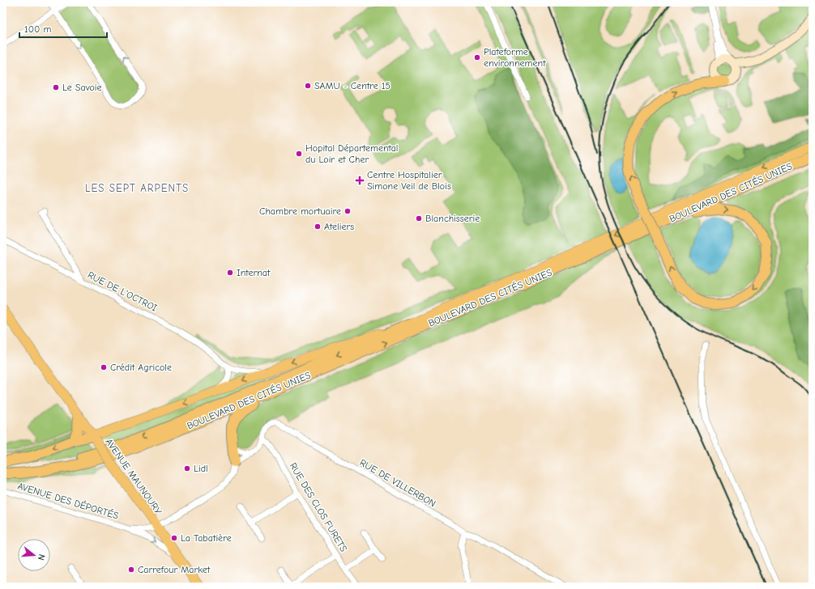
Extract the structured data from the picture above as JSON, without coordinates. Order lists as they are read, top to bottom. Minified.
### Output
{"streets":{"highway":["BOULEVARD DES CITÉS UNIES"],"main road":["AVENUE MAUNOURY"],"street":["RUE DE L'OCTROI","RUE DE VILLERBON","AVENUE DES DÉPORTÉS","RUE DES CLOS FURETS"]},"crossings":[["AVENUE MAUNOURY","AVENUE DES DÉPORTÉS"],["RUE DE VILLERBON","AVENUE DES DÉPORTÉS"],["RUE DE VILLERBON","RUE DES CLOS FURETS"]],"districts":["LES SEPT ARPENTS"],"places":{"other":["Plateforme environnement","SAMU - Centre 15","Le Savoie","Hopital Départemental du Loir et Cher","Chambre mortuaire","Blanchisserie","Ateliers","Internat","Crédit Agricole","Lidl","La Tabatière","Carrefour Market"],"health":["Centre Hospitalier Simone Veil de Blois"]},"scale_bar":"100 m","north":"right"}
